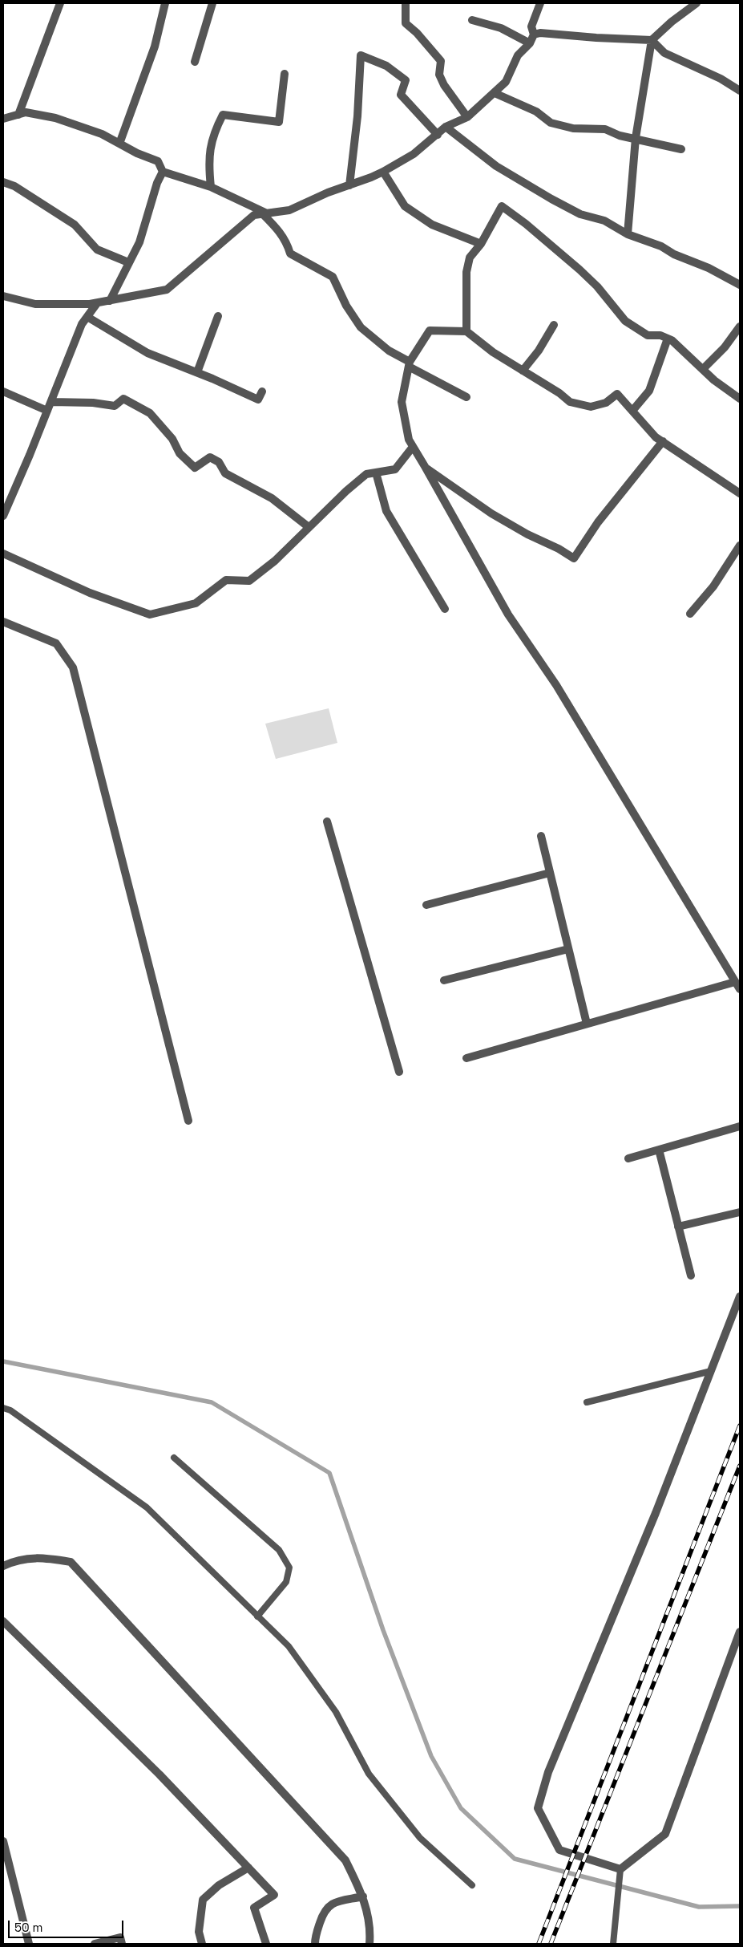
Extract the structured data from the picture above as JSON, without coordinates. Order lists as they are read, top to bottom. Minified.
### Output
{"scale_bar":"50 m"}
